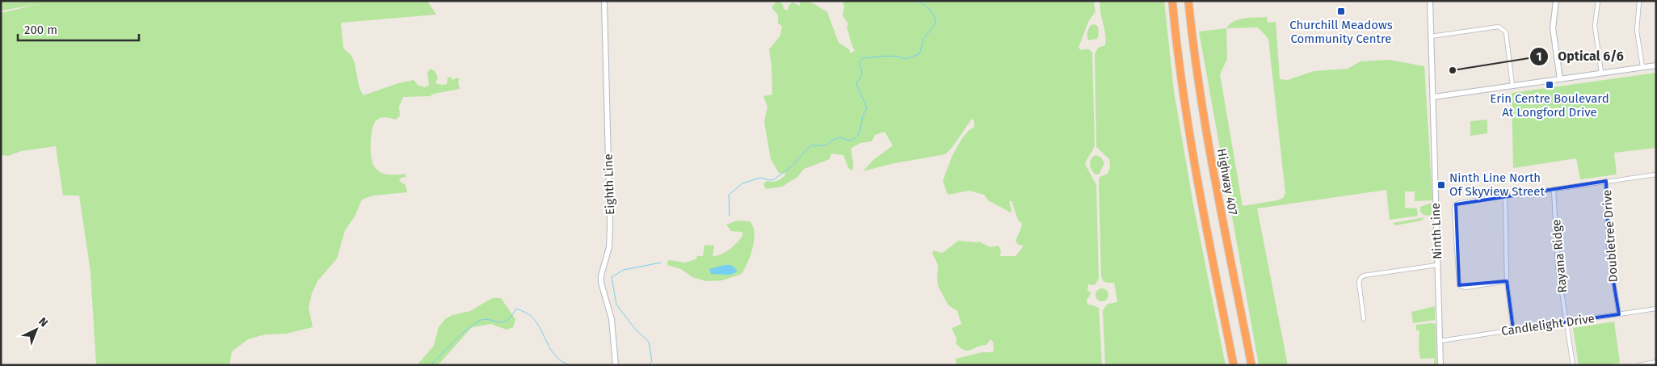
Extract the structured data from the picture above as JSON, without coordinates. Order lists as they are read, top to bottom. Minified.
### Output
{"streets":{"highway":["Highway 407"],"street":["Eighth Line","Ninth Line","Doubletree Drive","Rayana Ridge","Candlelight Drive"]},"crossings":[["Ninth Line","Candlelight Drive"],["Doubletree Drive","Candlelight Drive"],["Rayana Ridge","Candlelight Drive"]],"places":{"transit":["Churchill Meadows Community Centre","Erin Centre Boulevard At Longford Drive","Ninth Line North Of Skyview Street"],"other":["Optical 6/6"]},"scale_bar":"200 m","north":"top right"}
